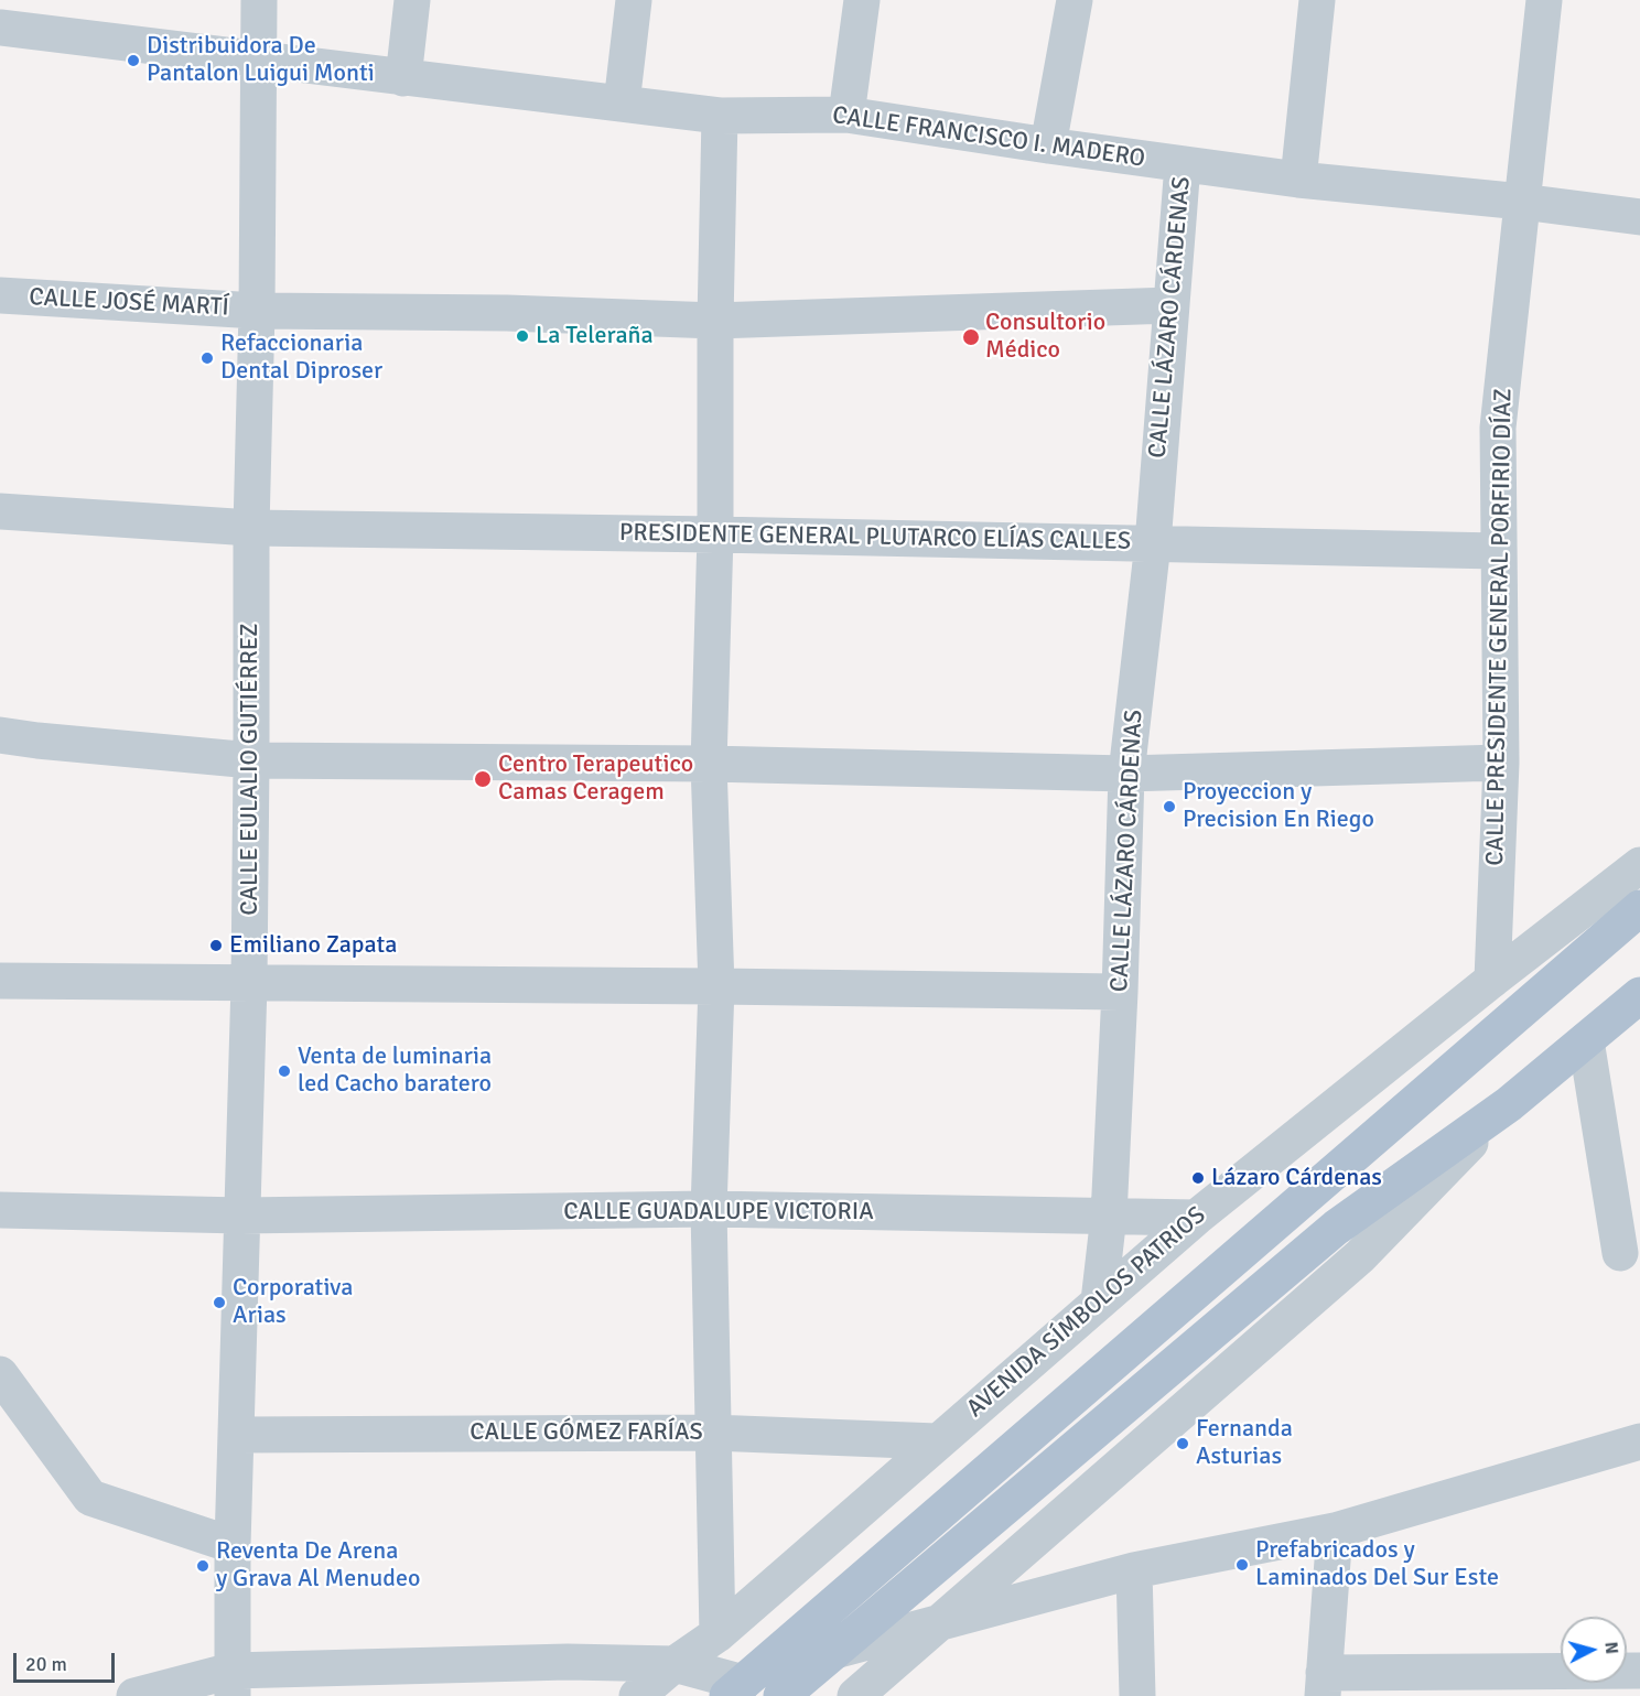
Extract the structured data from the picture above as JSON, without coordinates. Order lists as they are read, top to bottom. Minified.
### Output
{"streets":{"street":["CALLE FRANCISCO I. MADERO","CALLE JOSÉ MARTÍ","CALLE LÁZARO CÁRDENAS","PRESIDENTE GENERAL PLUTARCO ELÍAS CALLES","CALLE PRESIDENTE GENERAL PORFIRIO DÍAZ","CALLE EULALIO GUTIÉRREZ","CALLE GUADALUPE VICTORIA","AVENIDA SÍMBOLOS PATRIOS","CALLE GÓMEZ FARÍAS"]},"crossings":[["CALLE FRANCISCO I. MADERO","CALLE LÁZARO CÁRDENAS"],["CALLE FRANCISCO I. MADERO","CALLE PRESIDENTE GENERAL PORFIRIO DÍAZ"],["CALLE FRANCISCO I. MADERO","CALLE EULALIO GUTIÉRREZ"],["CALLE JOSÉ MARTÍ","CALLE LÁZARO CÁRDENAS"],["CALLE JOSÉ MARTÍ","CALLE EULALIO GUTIÉRREZ"],["CALLE LÁZARO CÁRDENAS","PRESIDENTE GENERAL PLUTARCO ELÍAS CALLES"],["CALLE LÁZARO CÁRDENAS","CALLE GUADALUPE VICTORIA"],["CALLE LÁZARO CÁRDENAS","AVENIDA SÍMBOLOS PATRIOS"],["PRESIDENTE GENERAL PLUTARCO ELÍAS CALLES","CALLE PRESIDENTE GENERAL PORFIRIO DÍAZ"],["PRESIDENTE GENERAL PLUTARCO ELÍAS CALLES","CALLE EULALIO GUTIÉRREZ"],["CALLE PRESIDENTE GENERAL PORFIRIO DÍAZ","AVENIDA SÍMBOLOS PATRIOS"],["CALLE EULALIO GUTIÉRREZ","CALLE GUADALUPE VICTORIA"],["CALLE EULALIO GUTIÉRREZ","CALLE GÓMEZ FARÍAS"],["CALLE GUADALUPE VICTORIA","AVENIDA SÍMBOLOS PATRIOS"],["AVENIDA SÍMBOLOS PATRIOS","CALLE GÓMEZ FARÍAS"]],"places":["Distribuidora De Pantalon Luigui Monti","La Teleraña","Consultorio Médico","Refaccionaria Dental Diproser","Centro Terapeutico Camas Ceragem","Proyeccion y Precision En Riego","Emiliano Zapata","Venta de luminaria led Cacho baratero","Lázaro Cárdenas","Corporativa Arias","Fernanda Asturias","Prefabricados y Laminados Del Sur Este","Reventa De Arena y Grava Al Menudeo"],"scale_bar":"20 m","north":"right"}
